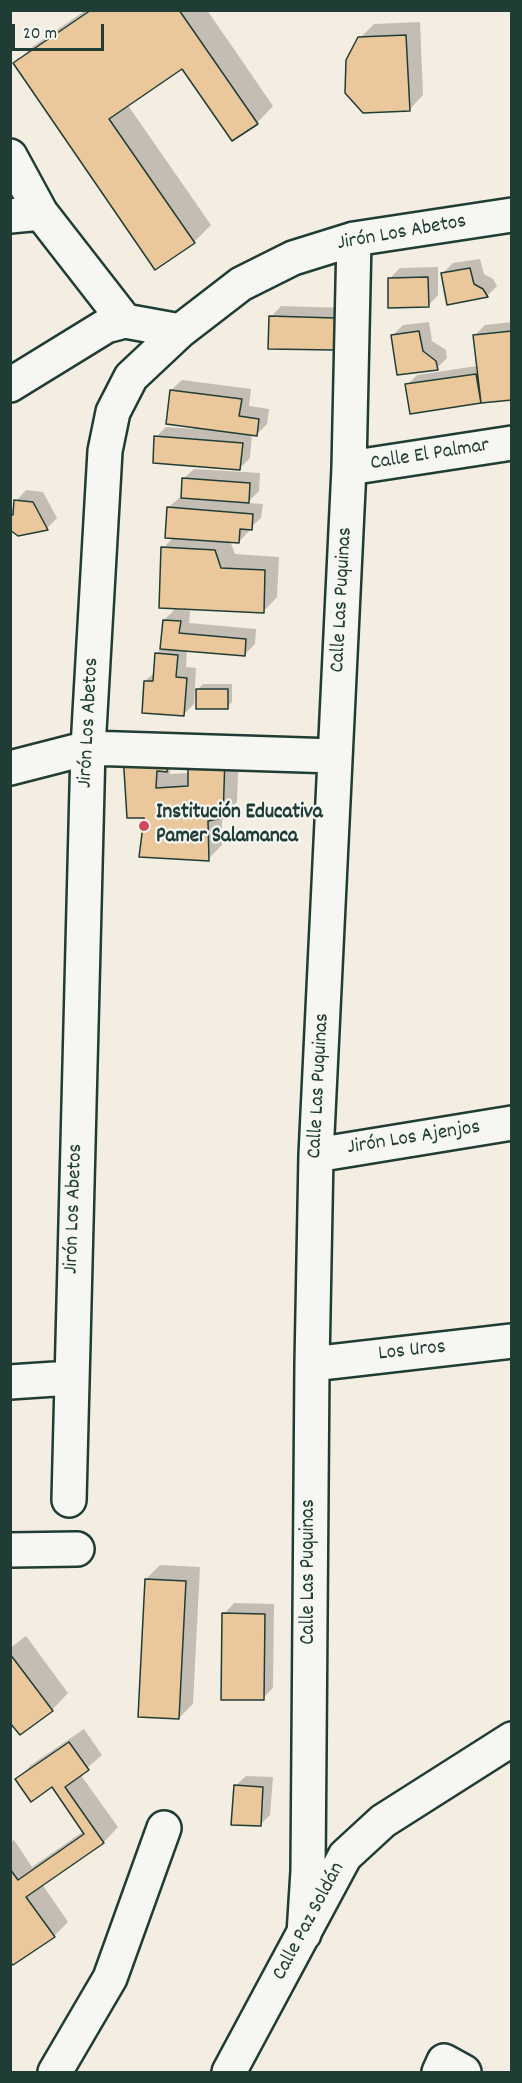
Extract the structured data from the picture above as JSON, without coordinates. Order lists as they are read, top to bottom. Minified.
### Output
{"streets":{"street":["Jirón Los Abetos","Calle El Palmar","Calle Las Puquinas","Jirón Los Ajenjos","Los Uros","Calle Paz Soldán"]},"crossings":[["Jirón Los Abetos","Calle Las Puquinas"],["Calle El Palmar","Calle Las Puquinas"],["Calle Las Puquinas","Jirón Los Ajenjos"],["Calle Las Puquinas","Los Uros"],["Calle Las Puquinas","Calle Paz Soldán"]],"places":["Institución Educativa Pamer Salamanca"],"scale_bar":"20 m"}
